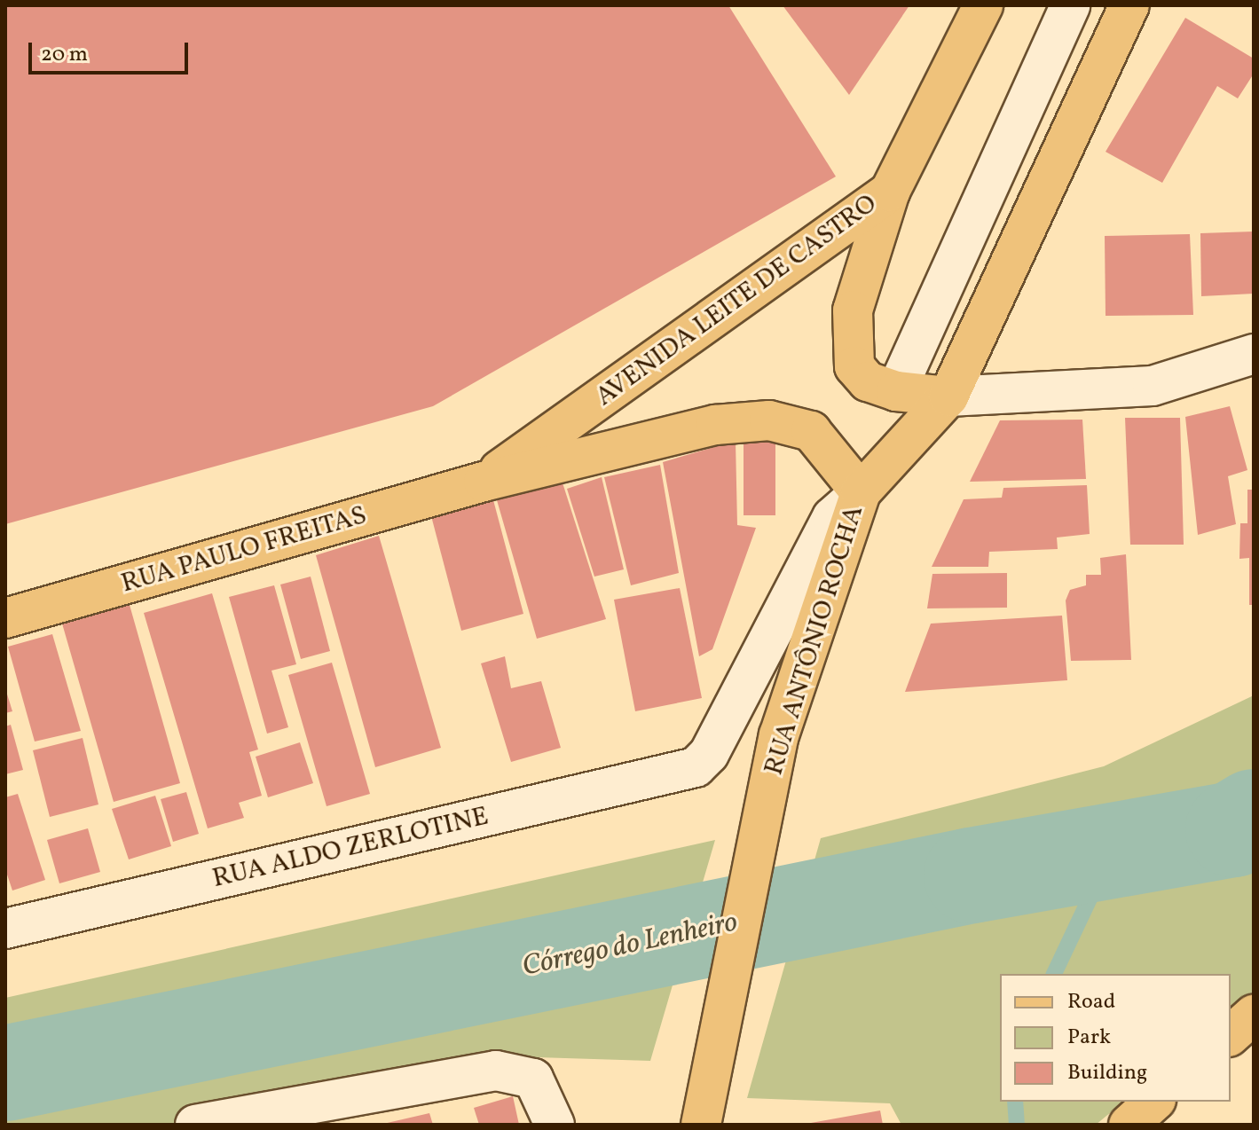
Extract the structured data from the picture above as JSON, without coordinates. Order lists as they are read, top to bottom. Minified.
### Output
{"streets":{"main road":["AVENIDA LEITE DE CASTRO","RUA PAULO FREITAS","RUA ANTÔNIO ROCHA"],"street":["RUA ALDO ZERLOTINE"]},"crossings":[["AVENIDA LEITE DE CASTRO","RUA PAULO FREITAS"],["RUA PAULO FREITAS","RUA ANTÔNIO ROCHA"],["RUA PAULO FREITAS","RUA ALDO ZERLOTINE"],["RUA ANTÔNIO ROCHA","RUA ALDO ZERLOTINE"]],"water":["Córrego do Lenheiro"],"legend":["Road","Park","Building"],"scale_bar":"20 m"}
